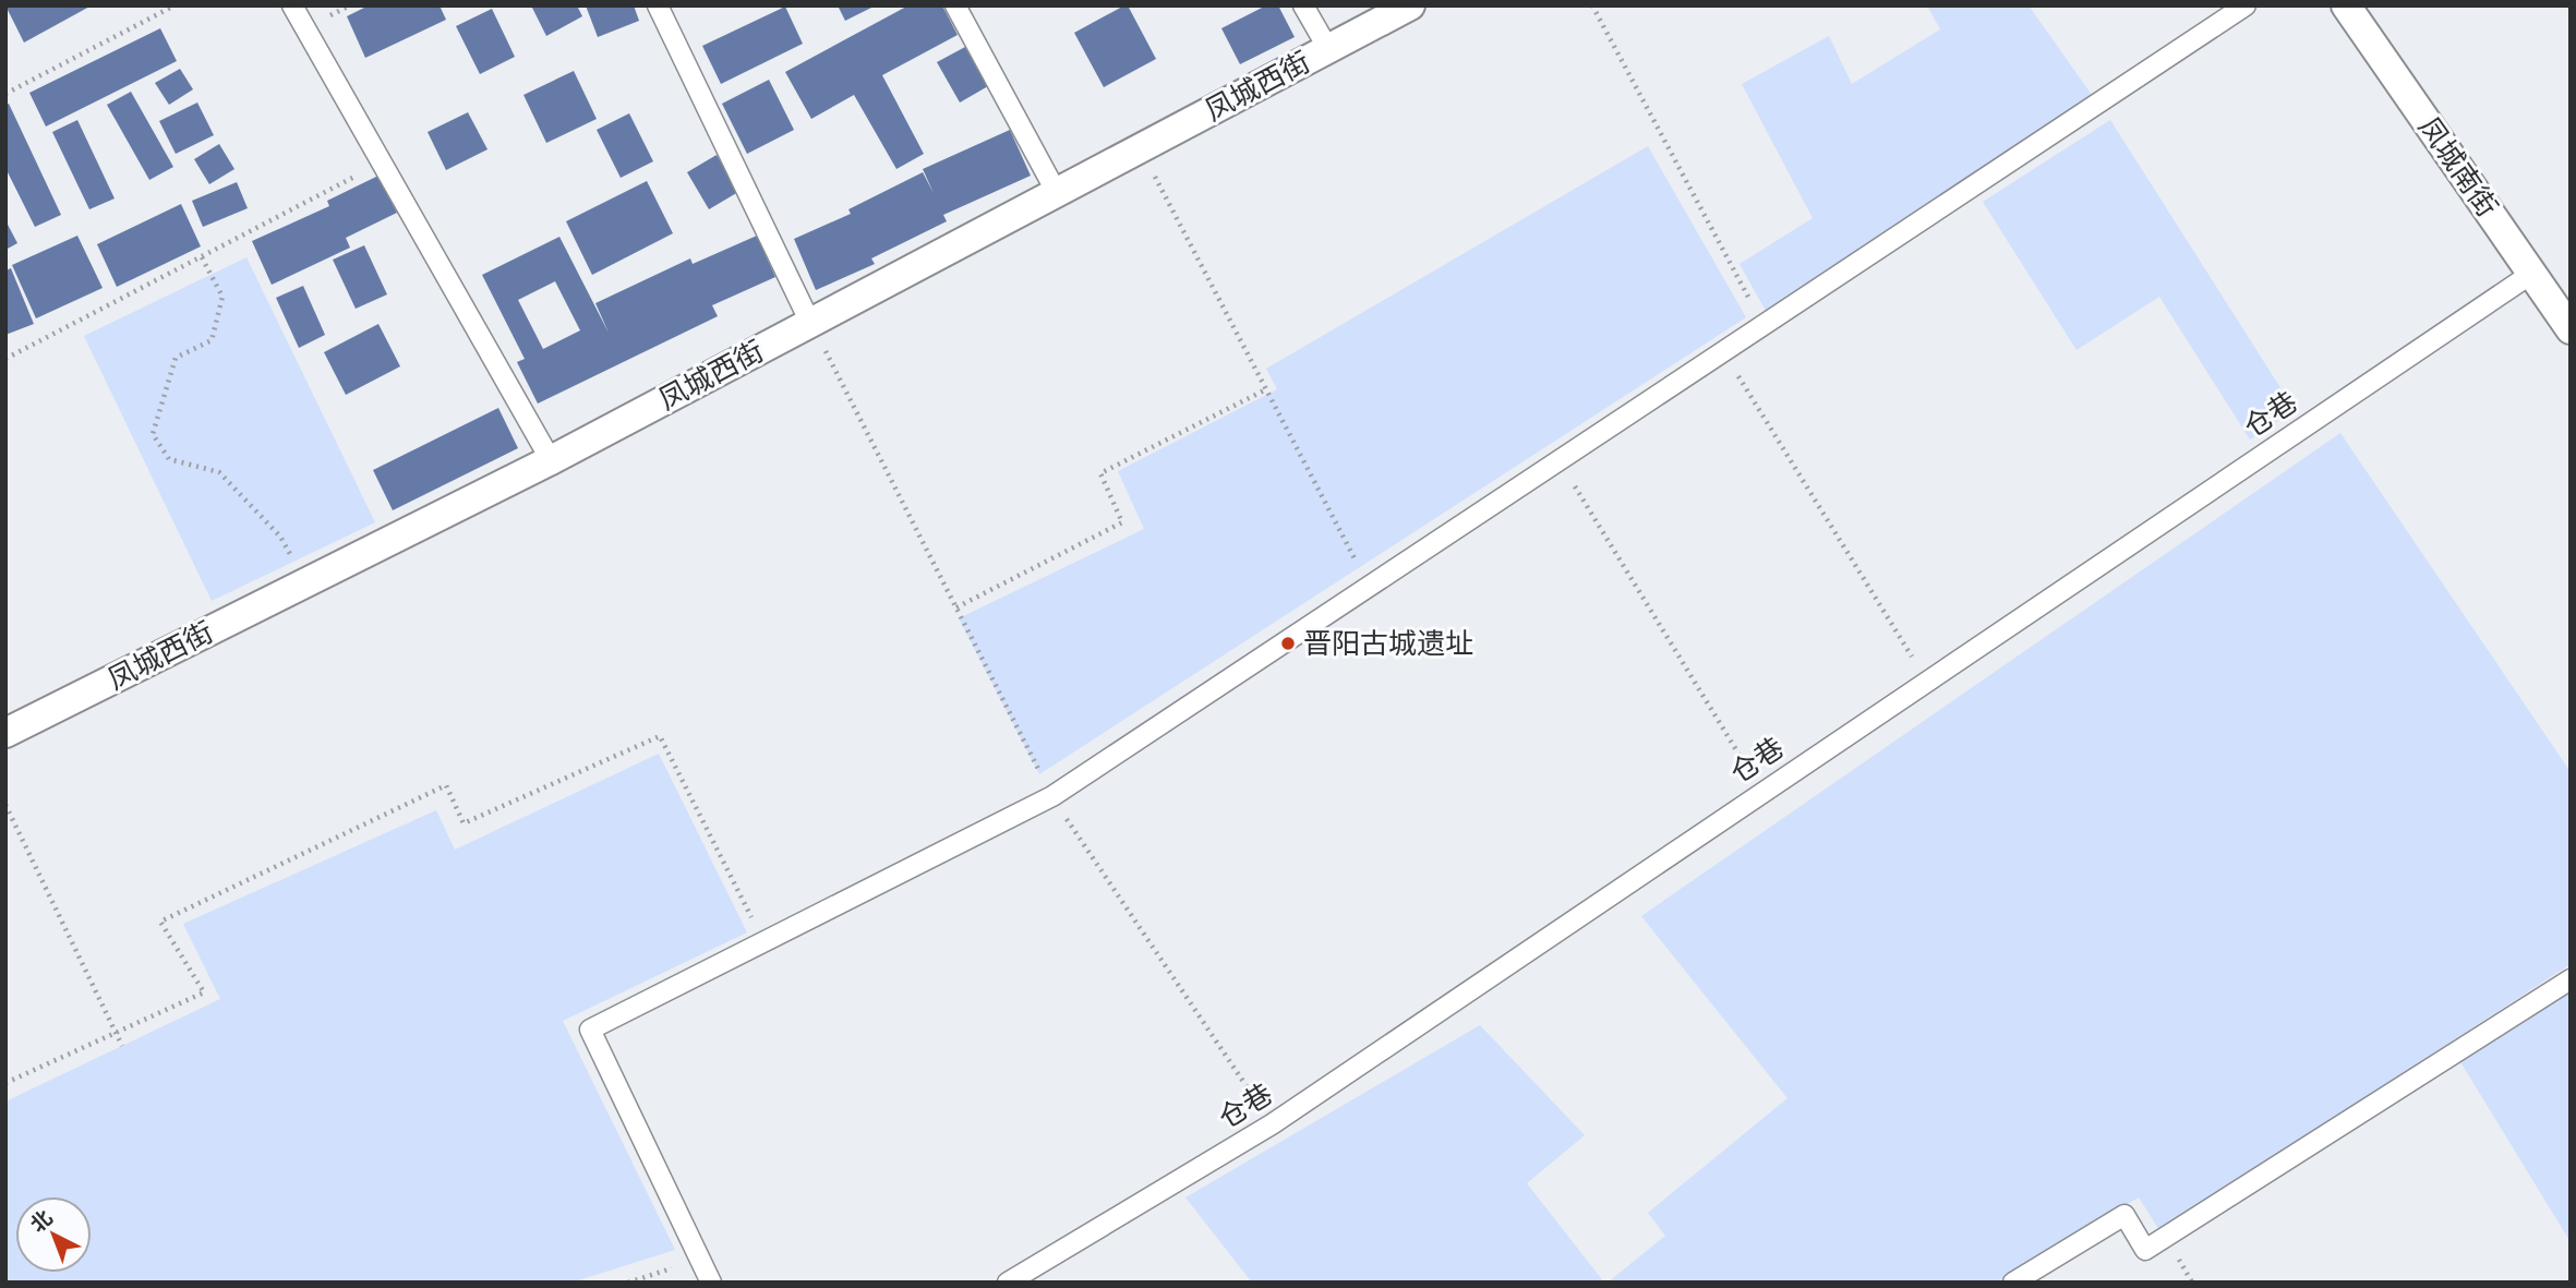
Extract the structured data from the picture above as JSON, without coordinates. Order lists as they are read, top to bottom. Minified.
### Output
{"streets":{"street":["凤城西街","凤城南街"],"lane":["仓巷"]},"crossings":[["凤城南街","仓巷"]],"places":["晋阳古城遗址"],"north":"top left"}
